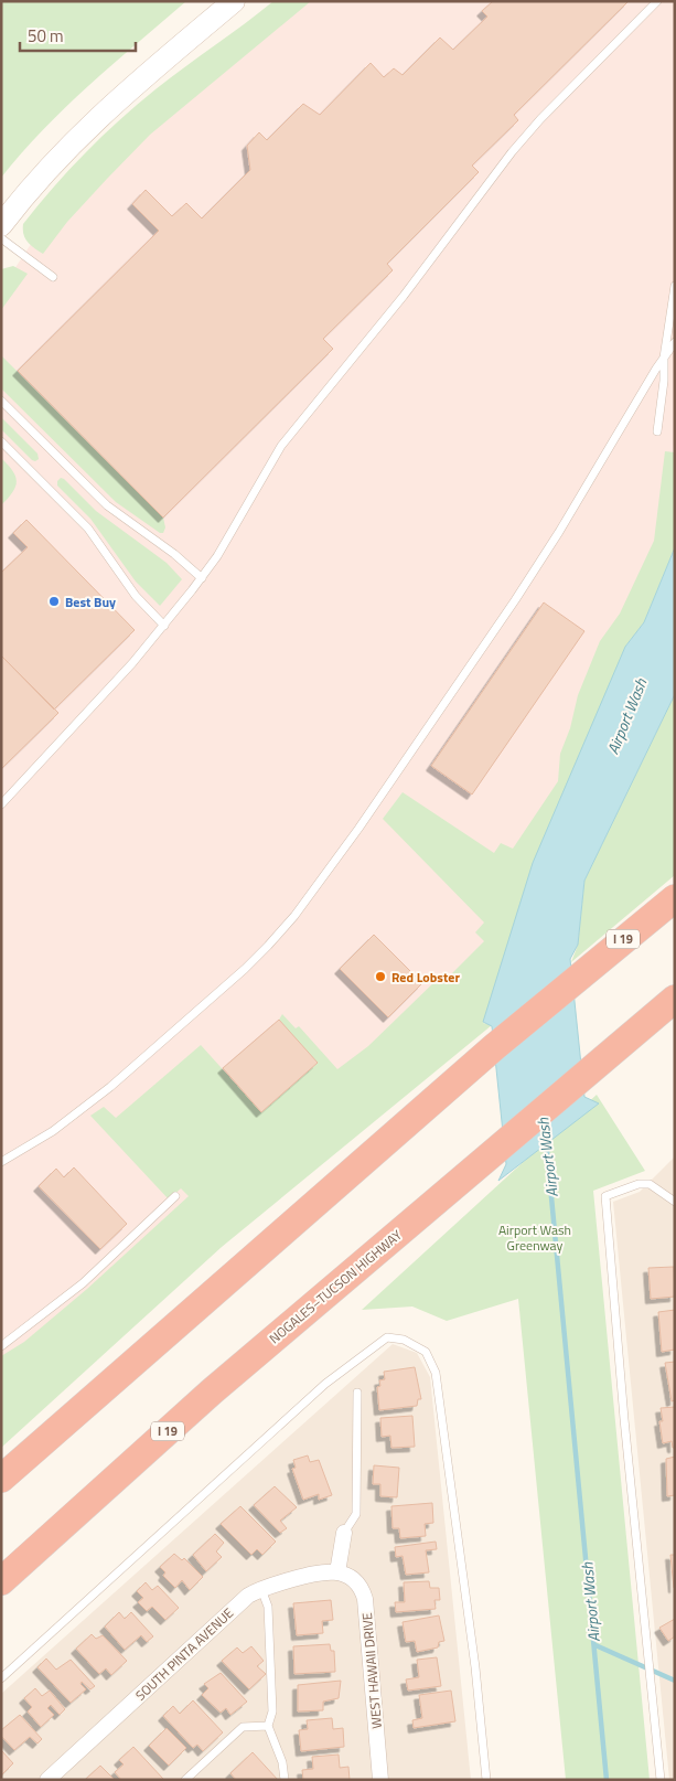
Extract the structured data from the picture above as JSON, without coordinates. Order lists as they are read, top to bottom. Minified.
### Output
{"streets":{"highway":["I 19","NOGALES–TUCSON HIGHWAY"],"street":["SOUTH PINTA AVENUE","WEST HAWAII DRIVE"]},"crossings":[["SOUTH PINTA AVENUE","WEST HAWAII DRIVE"]],"water":["Airport Wash"],"parks":["Airport Wash Greenway"],"places":["Best Buy","Red Lobster"],"scale_bar":"50 m"}
